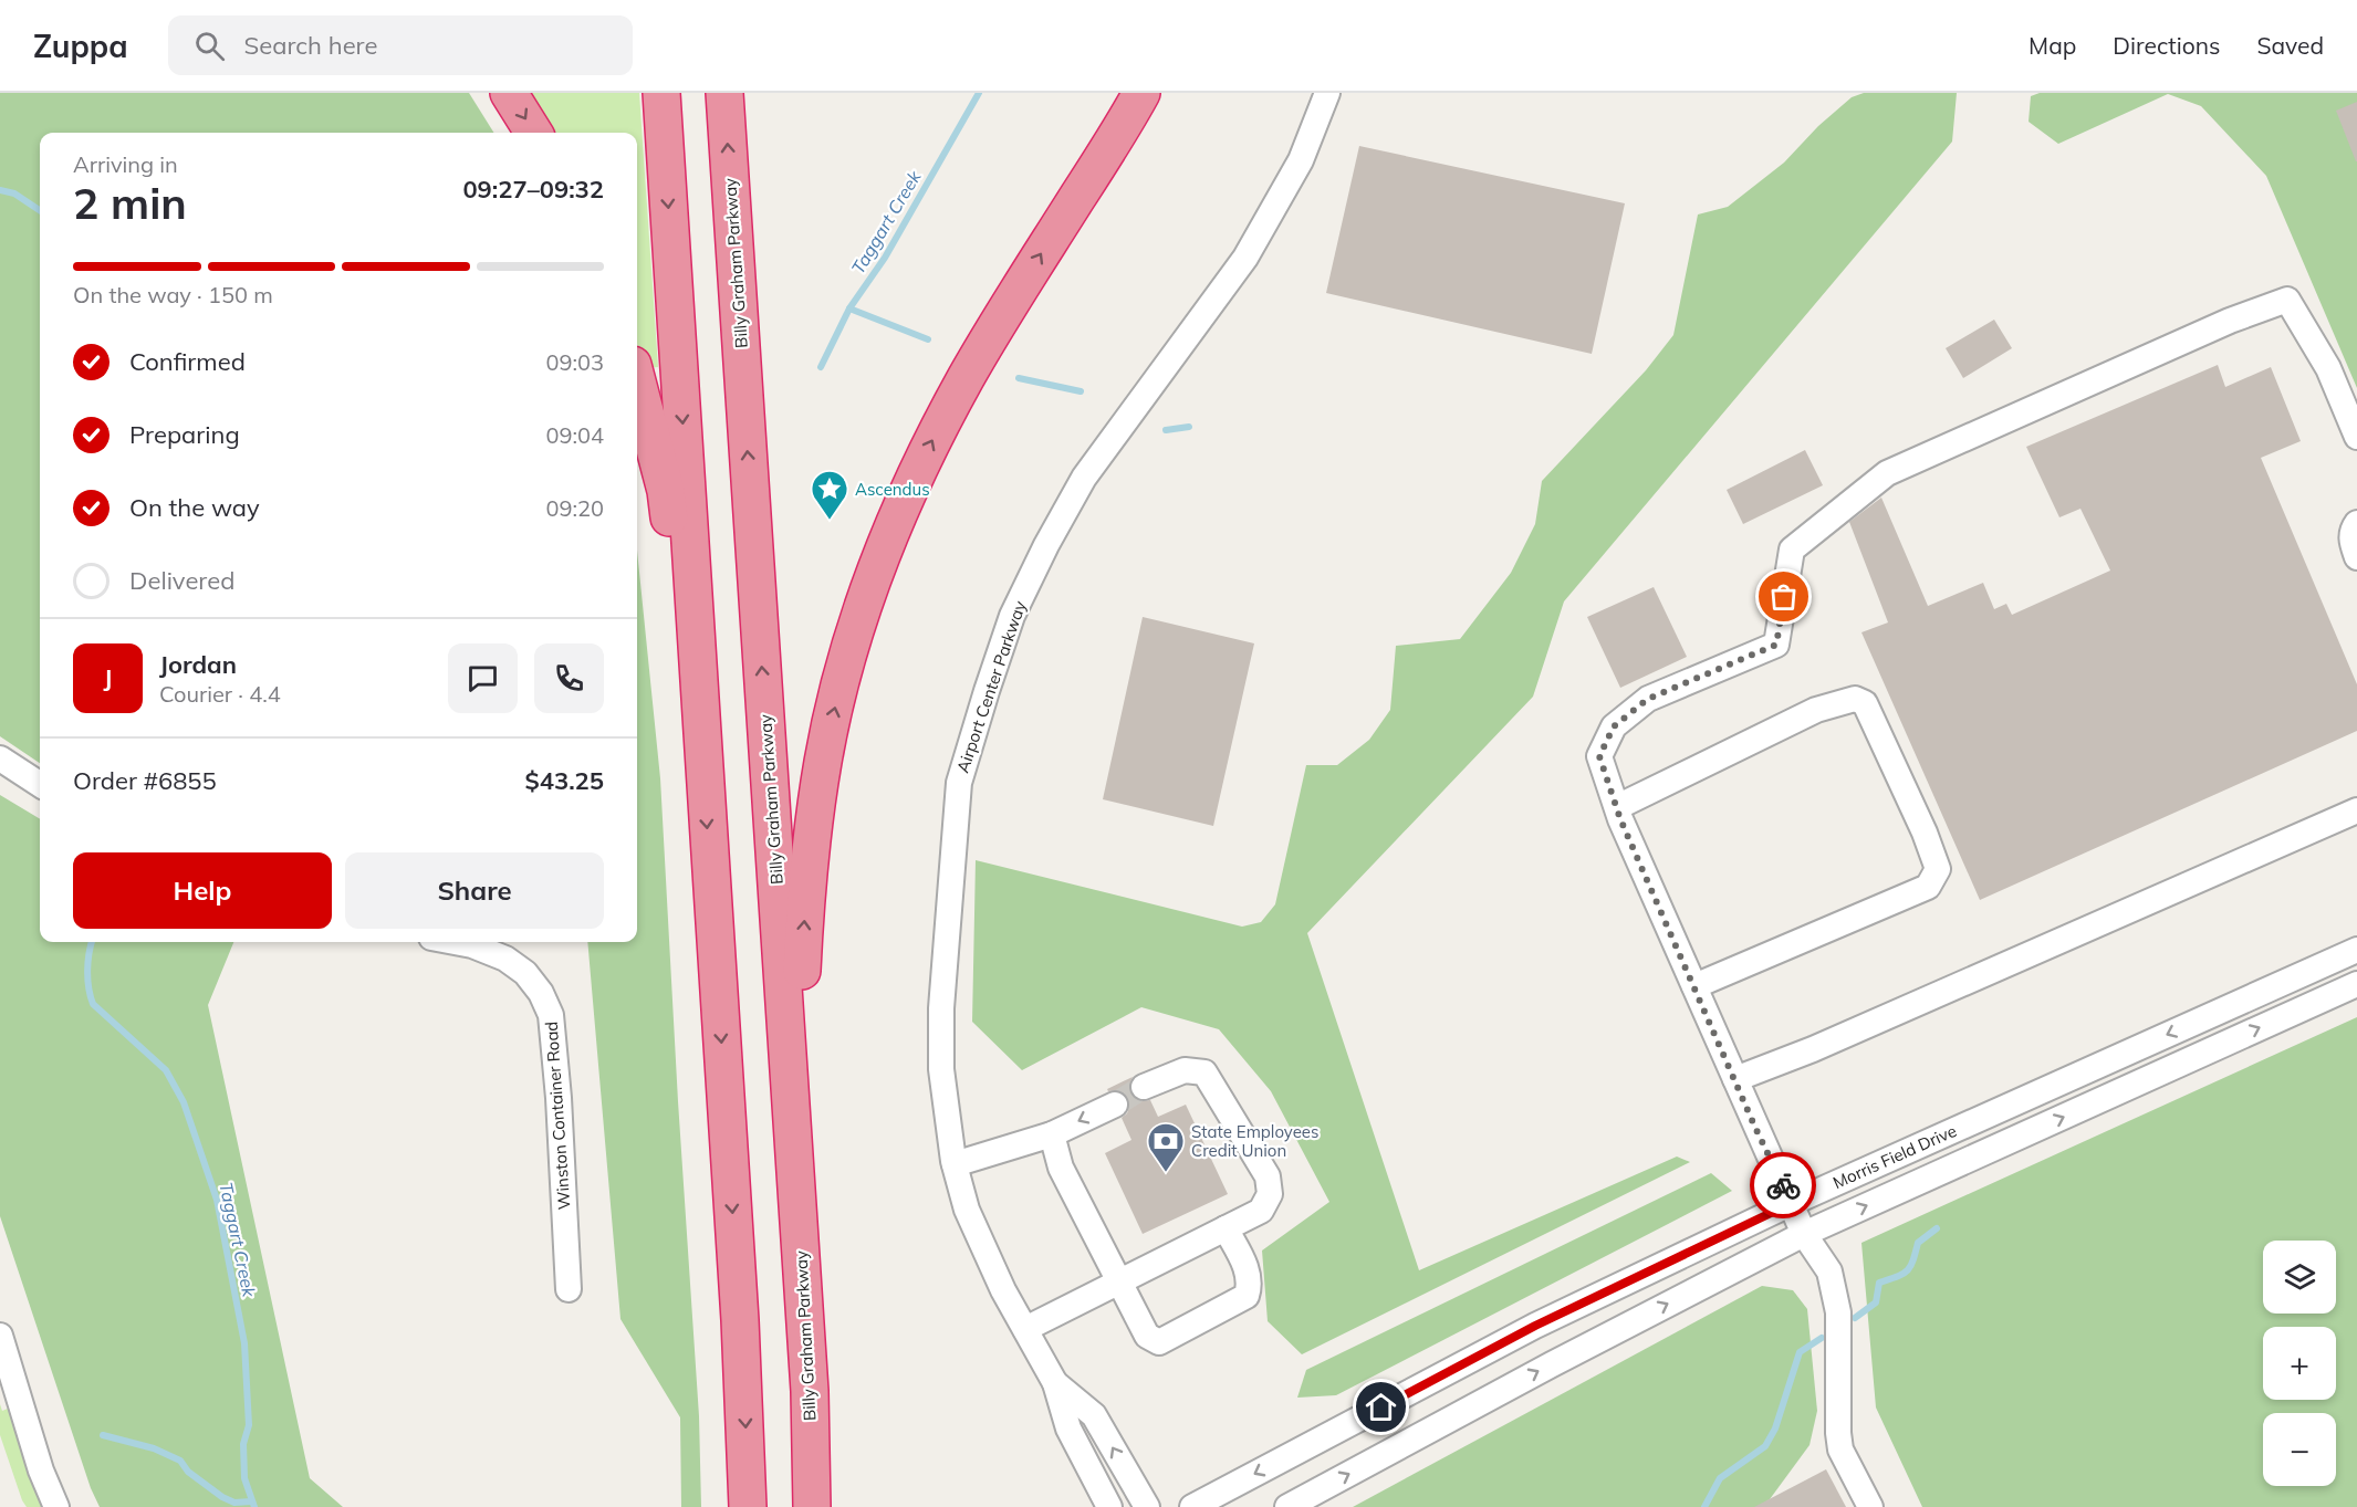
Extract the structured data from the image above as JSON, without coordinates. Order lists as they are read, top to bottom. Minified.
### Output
{"streets":{"highway":["Billy Graham Parkway"],"street":["Airport Center Parkway","Winston Container Road","Morris Field Drive"]},"water":["Taggart Creek"],"places":{"place":["Ascendus"],"bank":["State Employees Credit Union"]},"page":{"header":"Zuppa","search":"Search here","nav":["Map","Directions","Saved"],"heading":["2 min","Arriving in","09:27–09:32"],"panel":["Jordan","Courier · 4.4","Order #6855","$43.25"],"bar":"On the way · 150 m","list":[["Confirmed","09:03"],["Preparing","09:04"],["On the way","09:20"],"Delivered"],"round":"J","buttons":["Help","Share"],"map_buttons":["+","−"]}}
